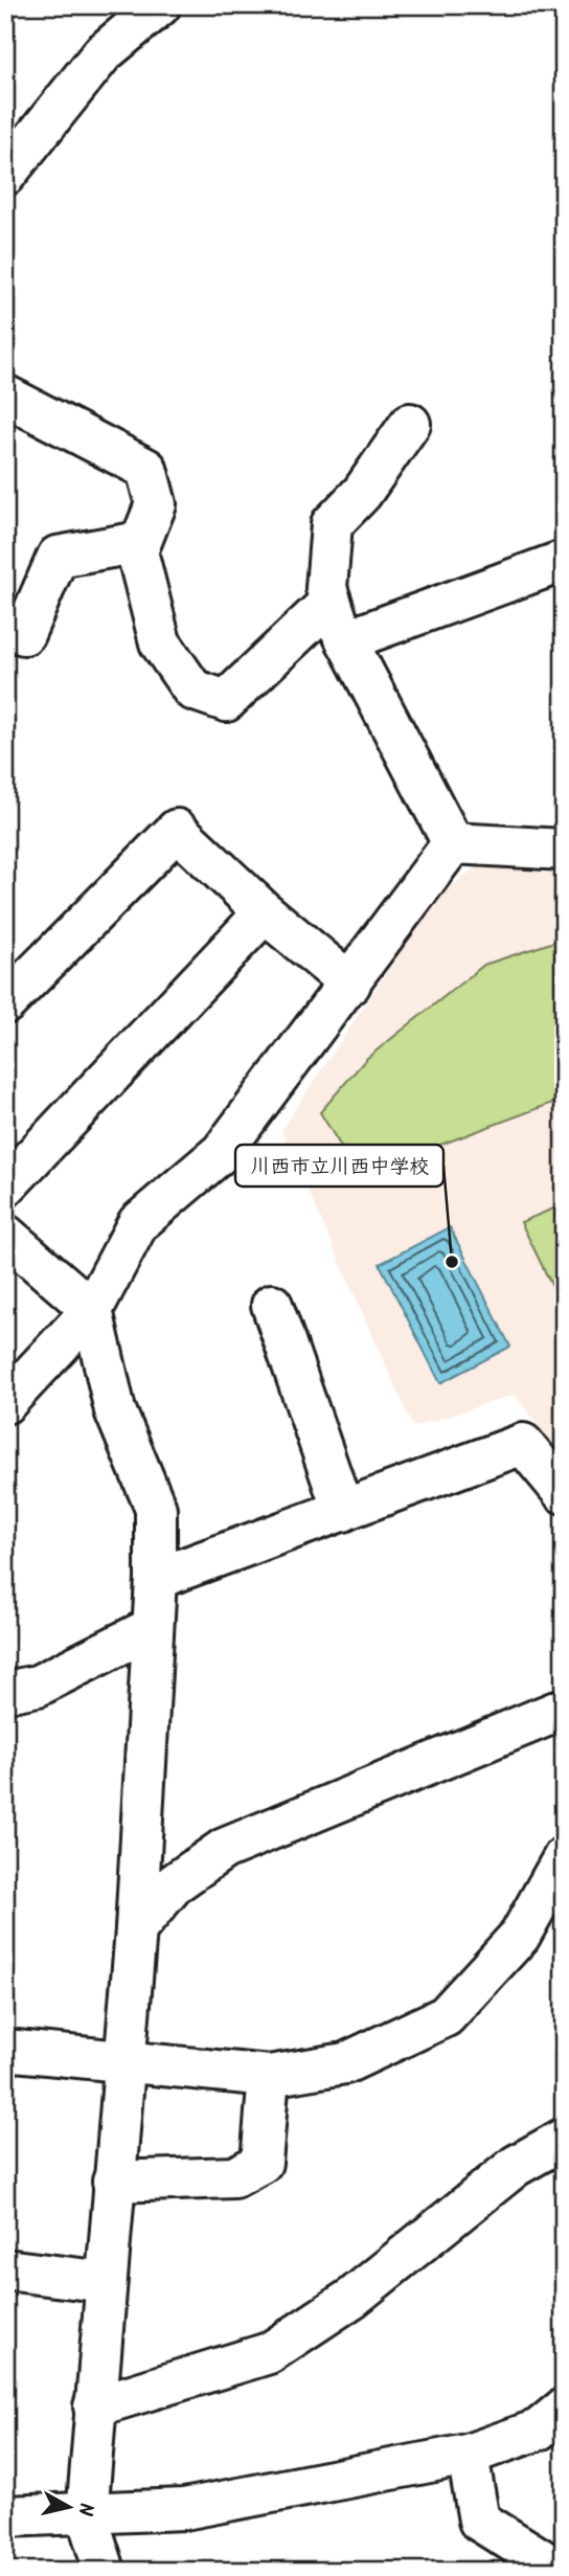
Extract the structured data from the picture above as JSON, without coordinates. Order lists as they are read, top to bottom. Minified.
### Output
{"places":["川西市立川西中学校"],"north":"right"}
